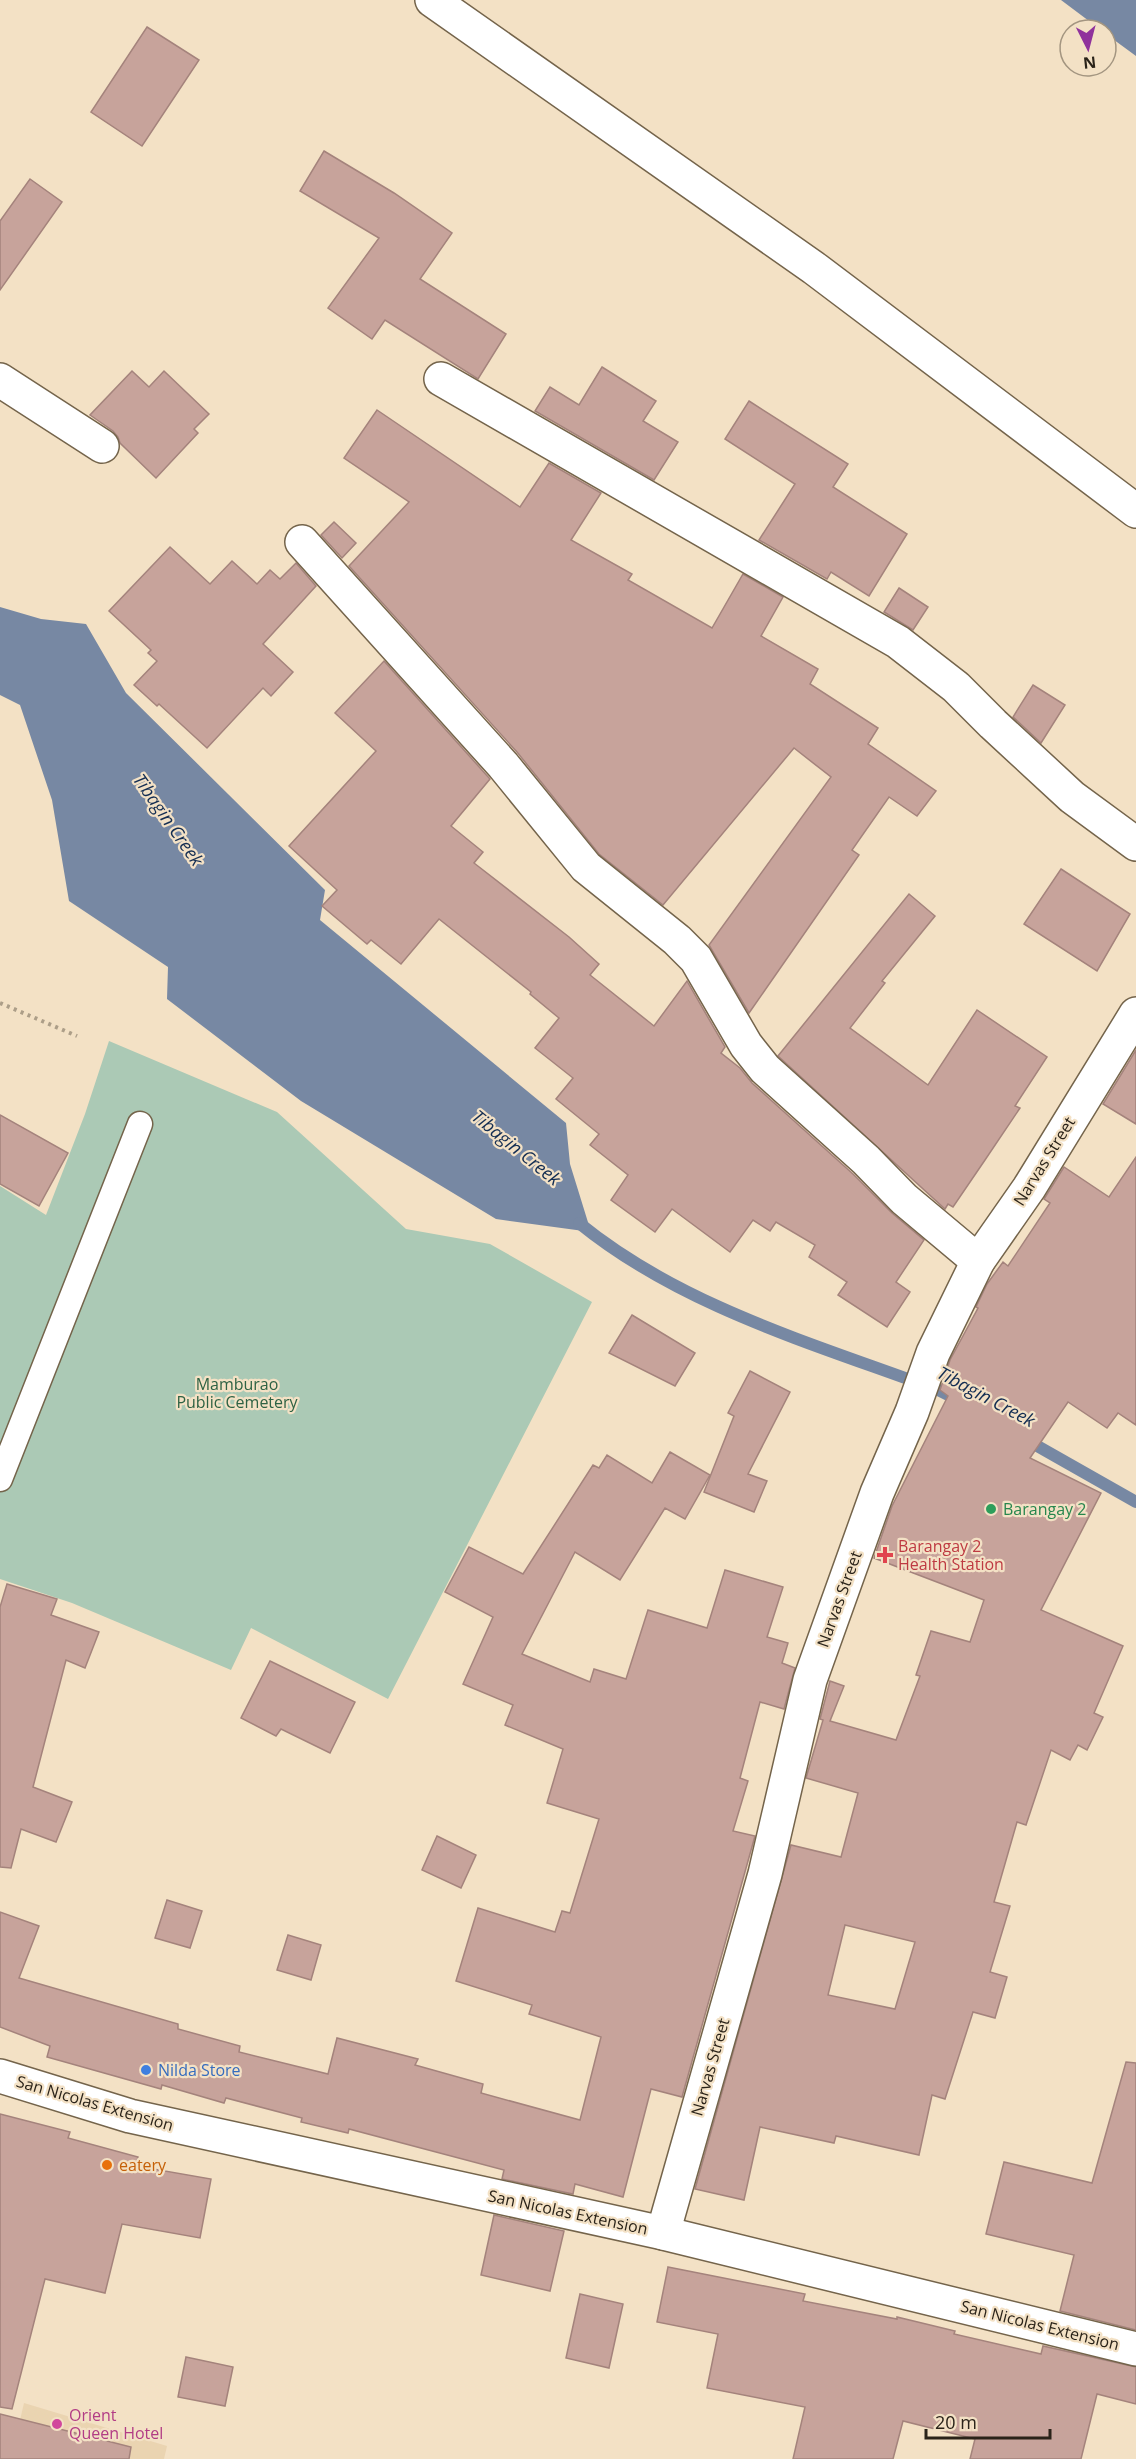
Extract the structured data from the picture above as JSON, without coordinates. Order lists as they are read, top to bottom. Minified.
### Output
{"streets":{"street":["Narvas Street","San Nicolas Extension"]},"crossings":[["Narvas Street","San Nicolas Extension"]],"water":["Tibagin Creek"],"parks":["Mamburao Public Cemetery"],"places":{"other":["Barangay 2","Nilda Store","eatery","Orient Queen Hotel"],"health":["Barangay 2 Health Station"]},"scale_bar":"20 m","north":"bottom"}
